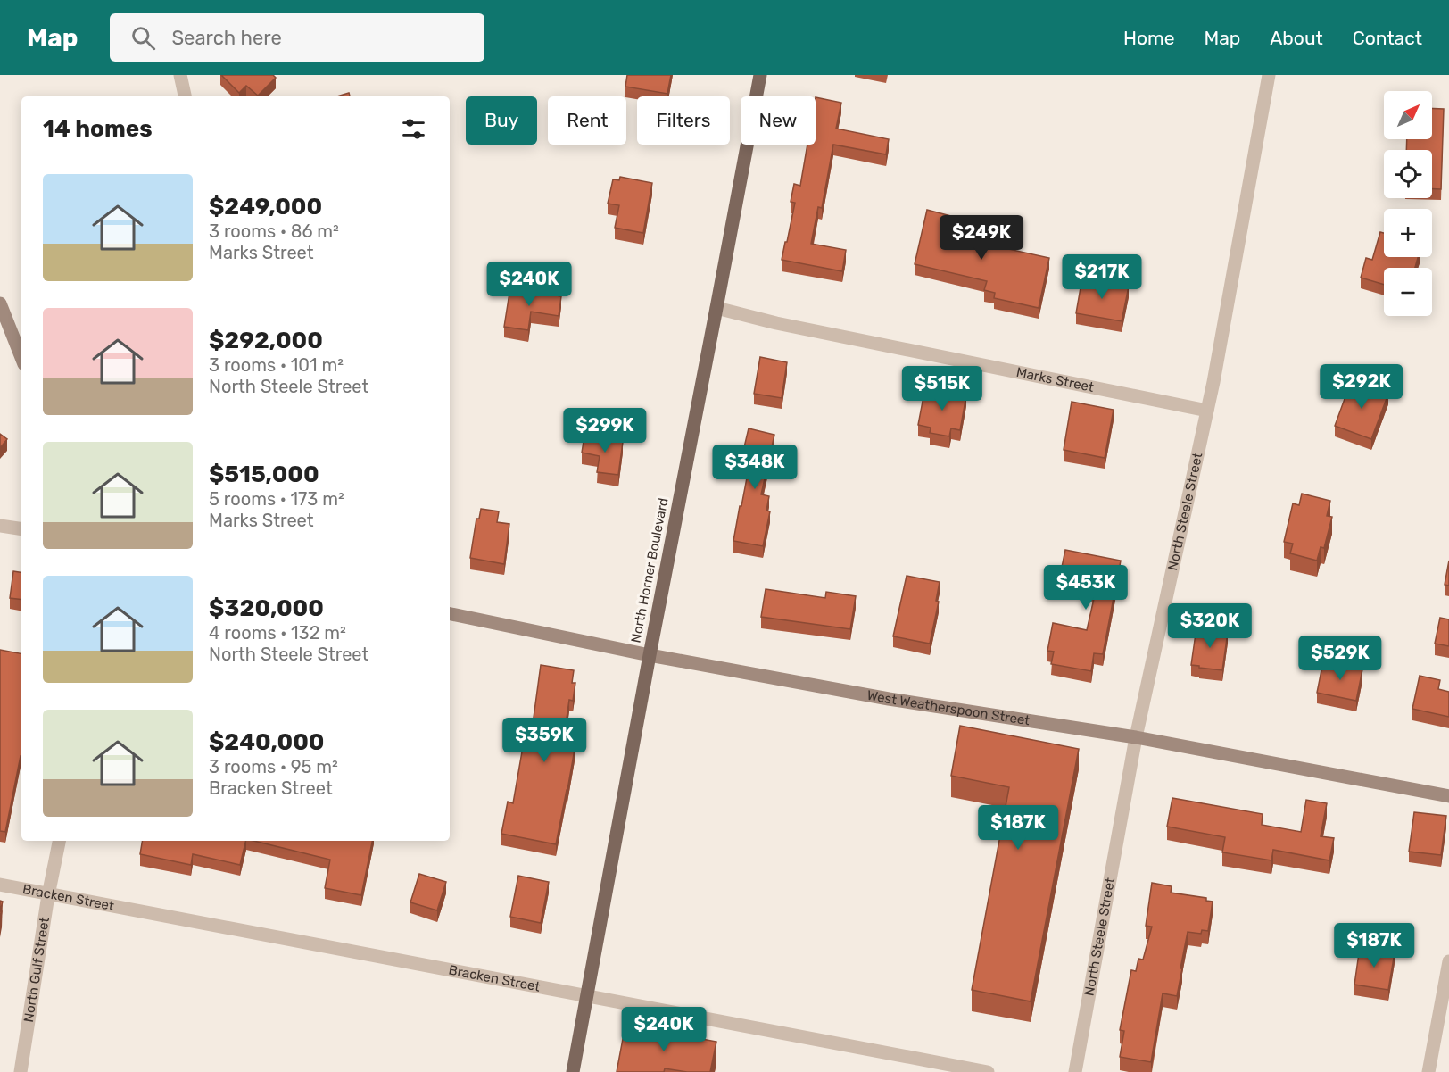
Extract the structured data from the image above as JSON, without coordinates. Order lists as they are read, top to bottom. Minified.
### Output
{"streets":{"main road":["North Horner Boulevard"],"street":["Marks Street","North Steele Street","West Weatherspoon Street","Bracken Street","North Gulf Street"]},"crossings":[["Marks Street","North Steele Street"],["Marks Street","North Horner Boulevard"],["North Steele Street","West Weatherspoon Street"],["North Horner Boulevard","West Weatherspoon Street"],["North Horner Boulevard","Bracken Street"],["Bracken Street","North Gulf Street"]],"north":"top right","page":{"header":"Map","search":"Search here","nav":["Home","Map","About","Contact"],"map_buttons":["+","−"],"chip":["Buy","Rent","Filters","New"],"heading":"14 homes","list":[{"name":"$249,000","note":"3 rooms · 86 m² · Marks Street"},{"name":"$292,000","note":"3 rooms · 101 m² · North Steele Street"},{"name":"$515,000","note":"5 rooms · 173 m² · Marks Street"},{"name":"$320,000","note":"4 rooms · 132 m² · North Steele Street"},{"name":"$240,000","note":"3 rooms · 95 m² · Bracken Street"}],"price":["$249K","$217K","$240K","$292K","$515K","$299K","$348K","$453K","$320K","$529K","$359K","$187K","$187K","$240K"]}}
